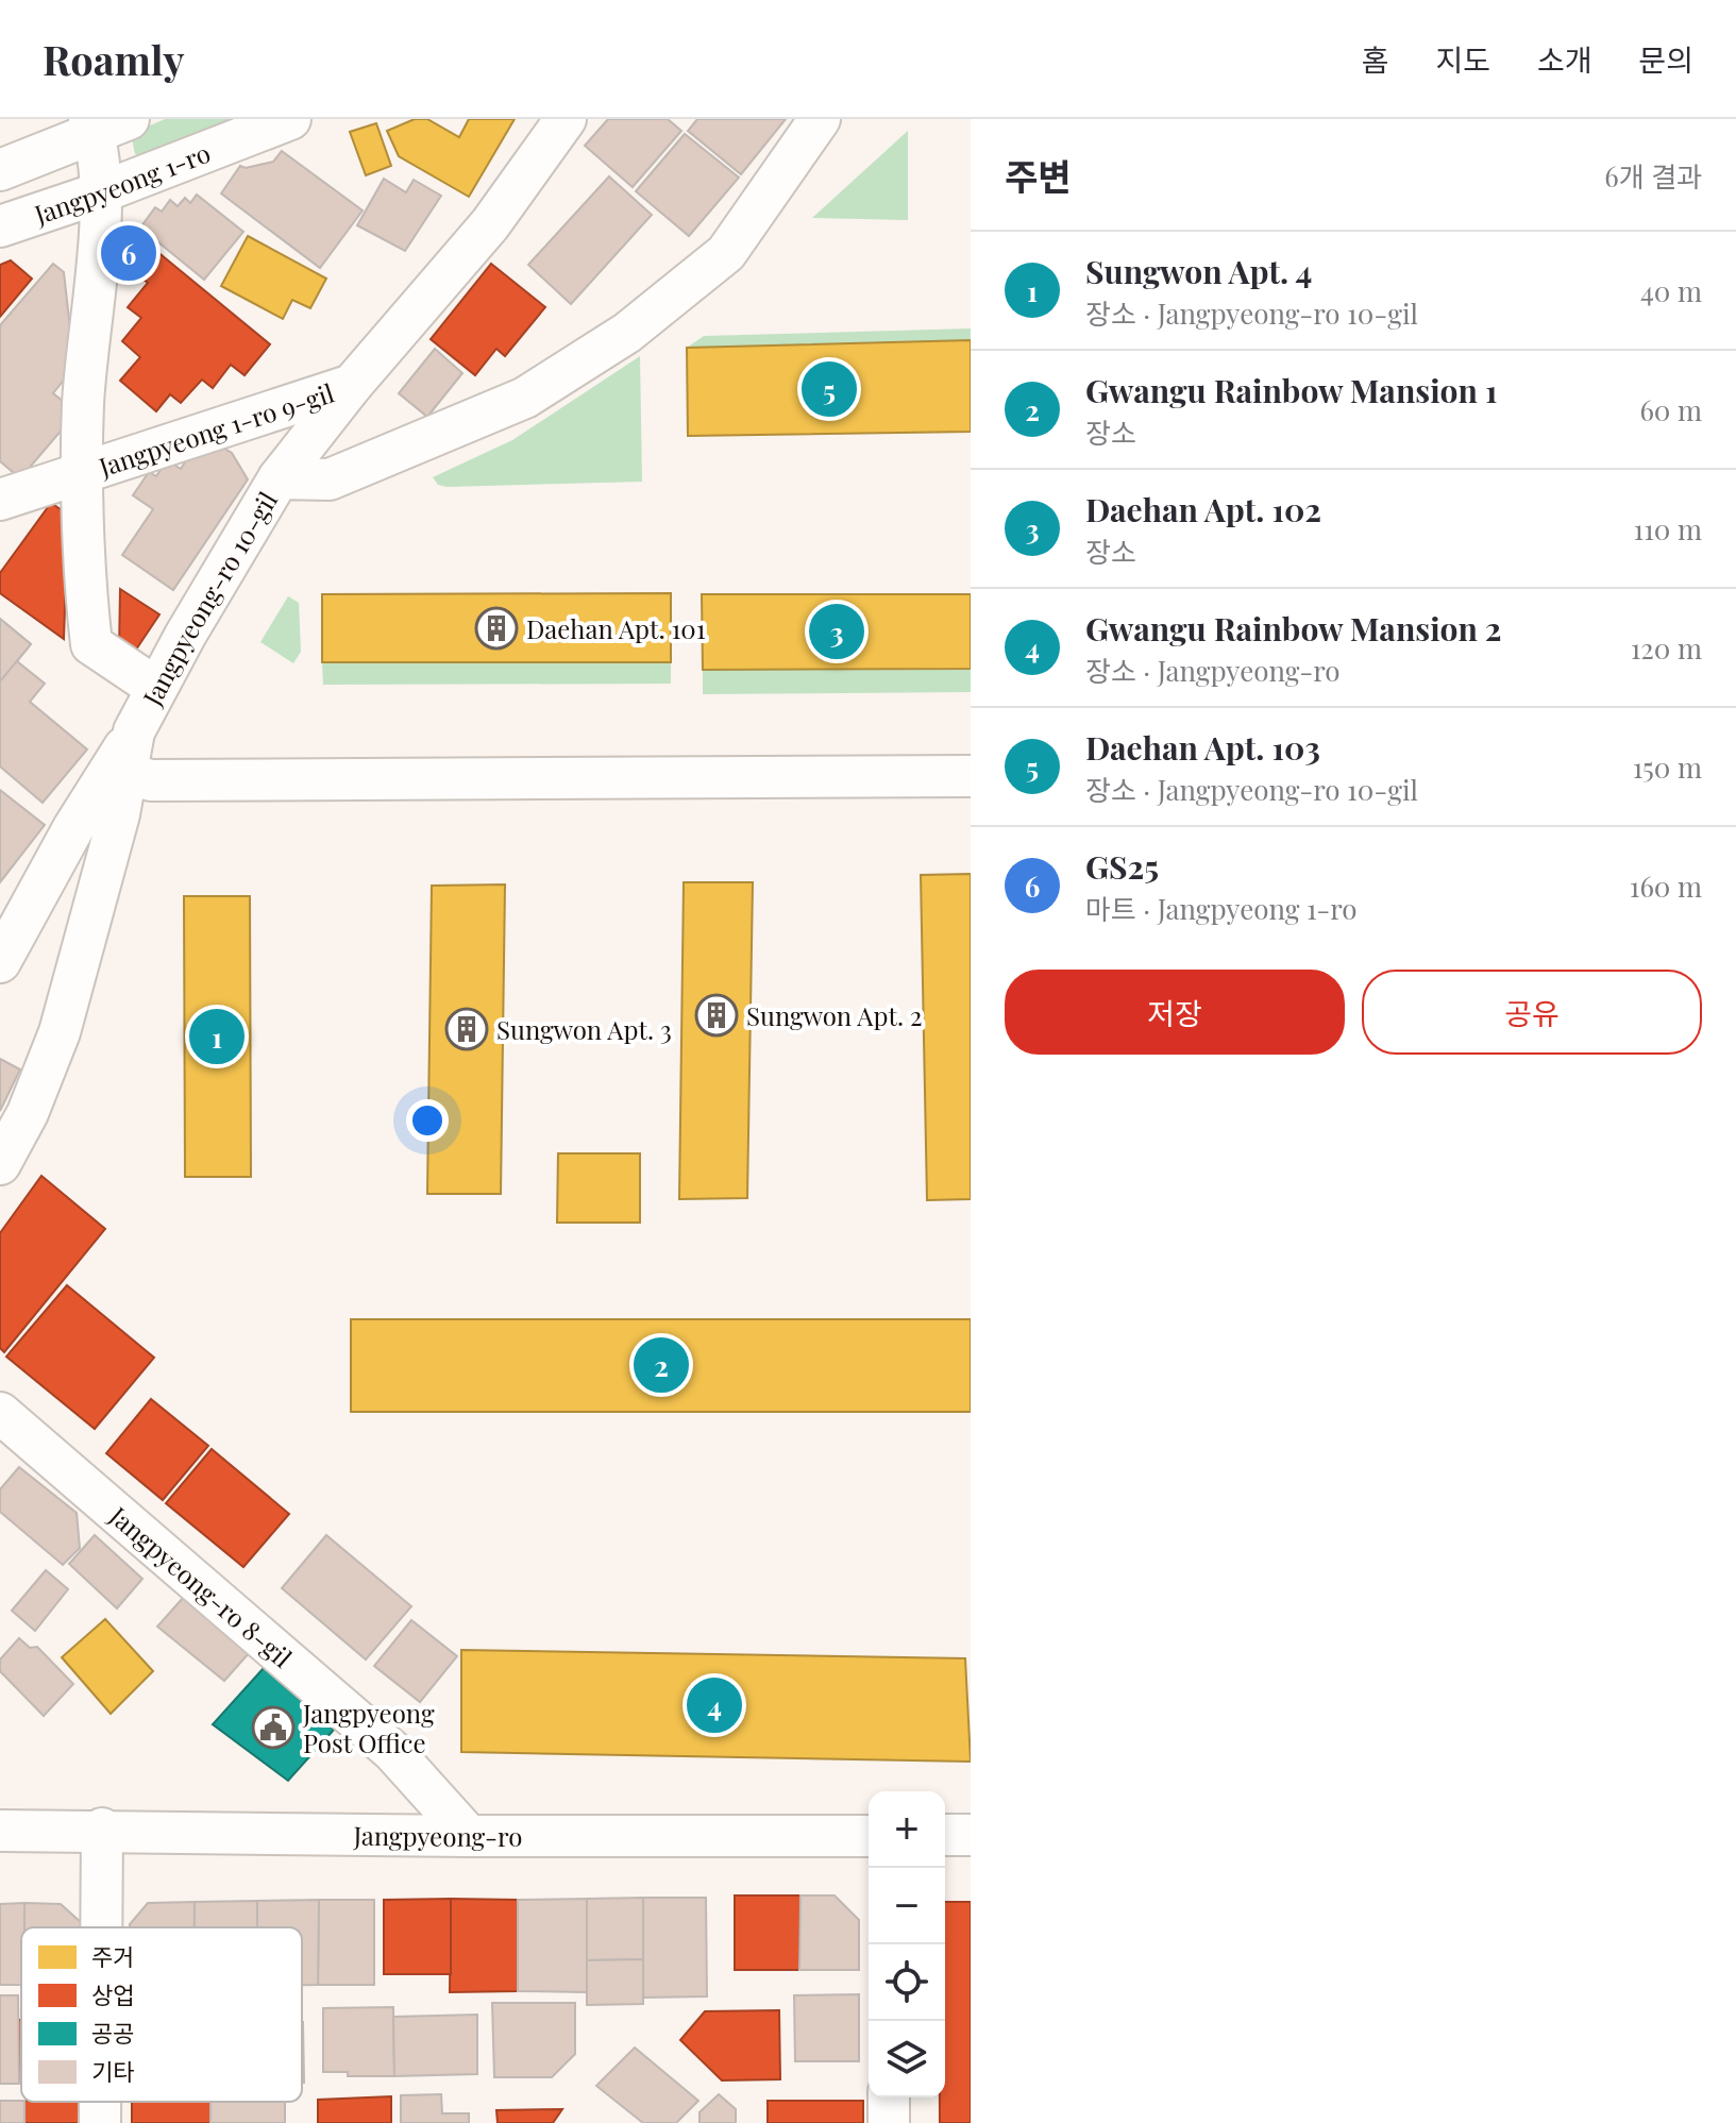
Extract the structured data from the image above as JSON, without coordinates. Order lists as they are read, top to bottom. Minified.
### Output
{"streets":{"street":["Jangpyeong 1-ro","Jangpyeong 1-ro 9-gil","Jangpyeong-ro 10-gil","Jangpyeong-ro 8-gil","Jangpyeong-ro"]},"crossings":[["Jangpyeong-ro 8-gil","Jangpyeong-ro"]],"places":{"building":["Daehan Apt. 101","Sungwon Apt. 2","Sungwon Apt. 3"],"public building":["Jangpyeong Post Office"]},"legend":["주거","상업","공공","기타"],"page":{"header":"Roamly","nav":["홈","지도","소개","문의"],"heading":["주변","6개 결과"],"pins":["6","5","3","1","2","4"],"list":[{"mark":"1","name":"Sungwon Apt. 4","note":"장소 · Jangpyeong-ro 10-gil","value":"40 m"},{"mark":"2","name":"Gwangu Rainbow Mansion 1","note":"장소","value":"60 m"},{"mark":"3","name":"Daehan Apt. 102","note":"장소","value":"110 m"},{"mark":"4","name":"Gwangu Rainbow Mansion 2","note":"장소 · Jangpyeong-ro","value":"120 m"},{"mark":"5","name":"Daehan Apt. 103","note":"장소 · Jangpyeong-ro 10-gil","value":"150 m"},{"mark":"6","name":"GS25","note":"마트 · Jangpyeong 1-ro","value":"160 m"}],"buttons":["저장","공유"],"map_buttons":["+","−"]}}
